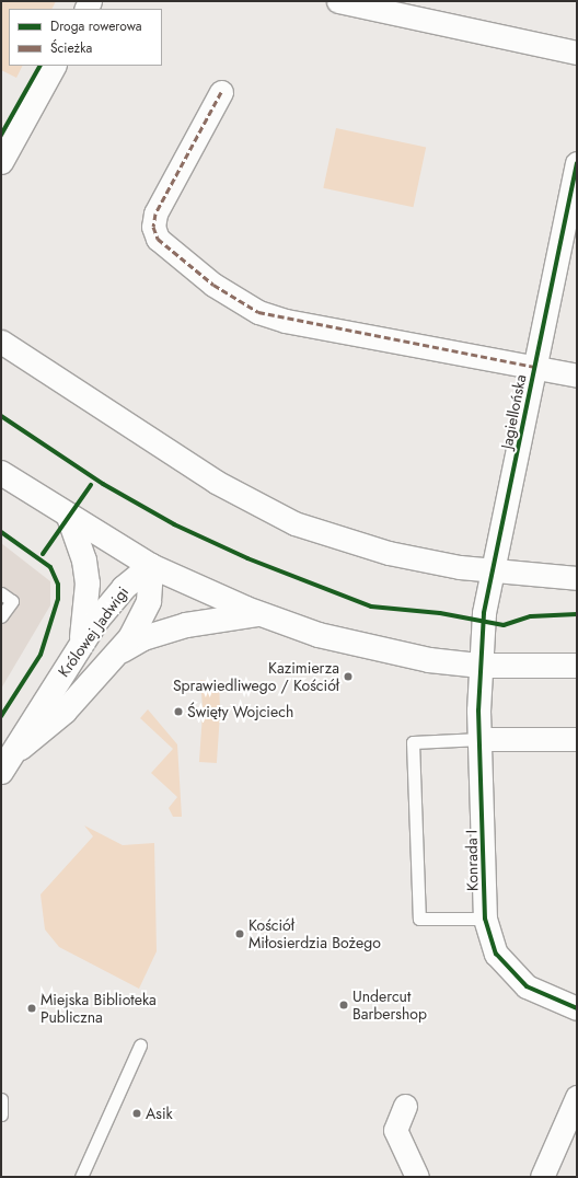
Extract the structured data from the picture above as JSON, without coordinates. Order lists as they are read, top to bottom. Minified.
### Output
{"streets":{"street":["Jagiellońska","Królowej Jadwigi","Konrada I"]},"crossings":[["Jagiellońska","Konrada I"]],"places":["Kazimierza Sprawiedliwego / Kościół","Święty Wojciech","Kościół Miłosierdzia Bożego","Undercut Barbershop","Miejska Biblioteka Publiczna","Asik"],"legend":["Droga rowerowa","Ścieżka"]}
